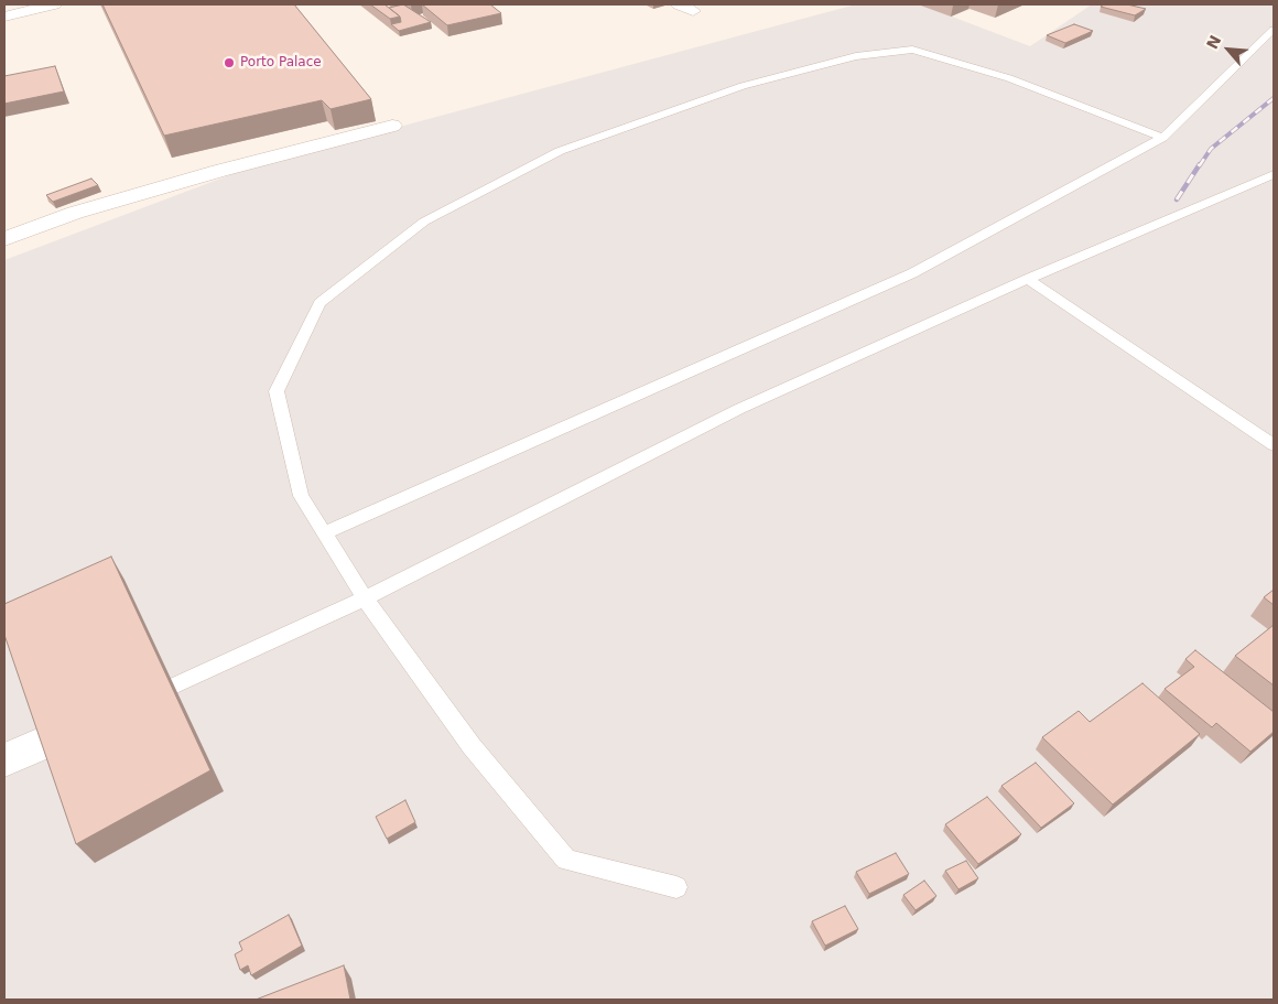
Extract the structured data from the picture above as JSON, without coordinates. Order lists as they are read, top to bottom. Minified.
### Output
{"places":["Porto Palace"],"north":"top left"}
